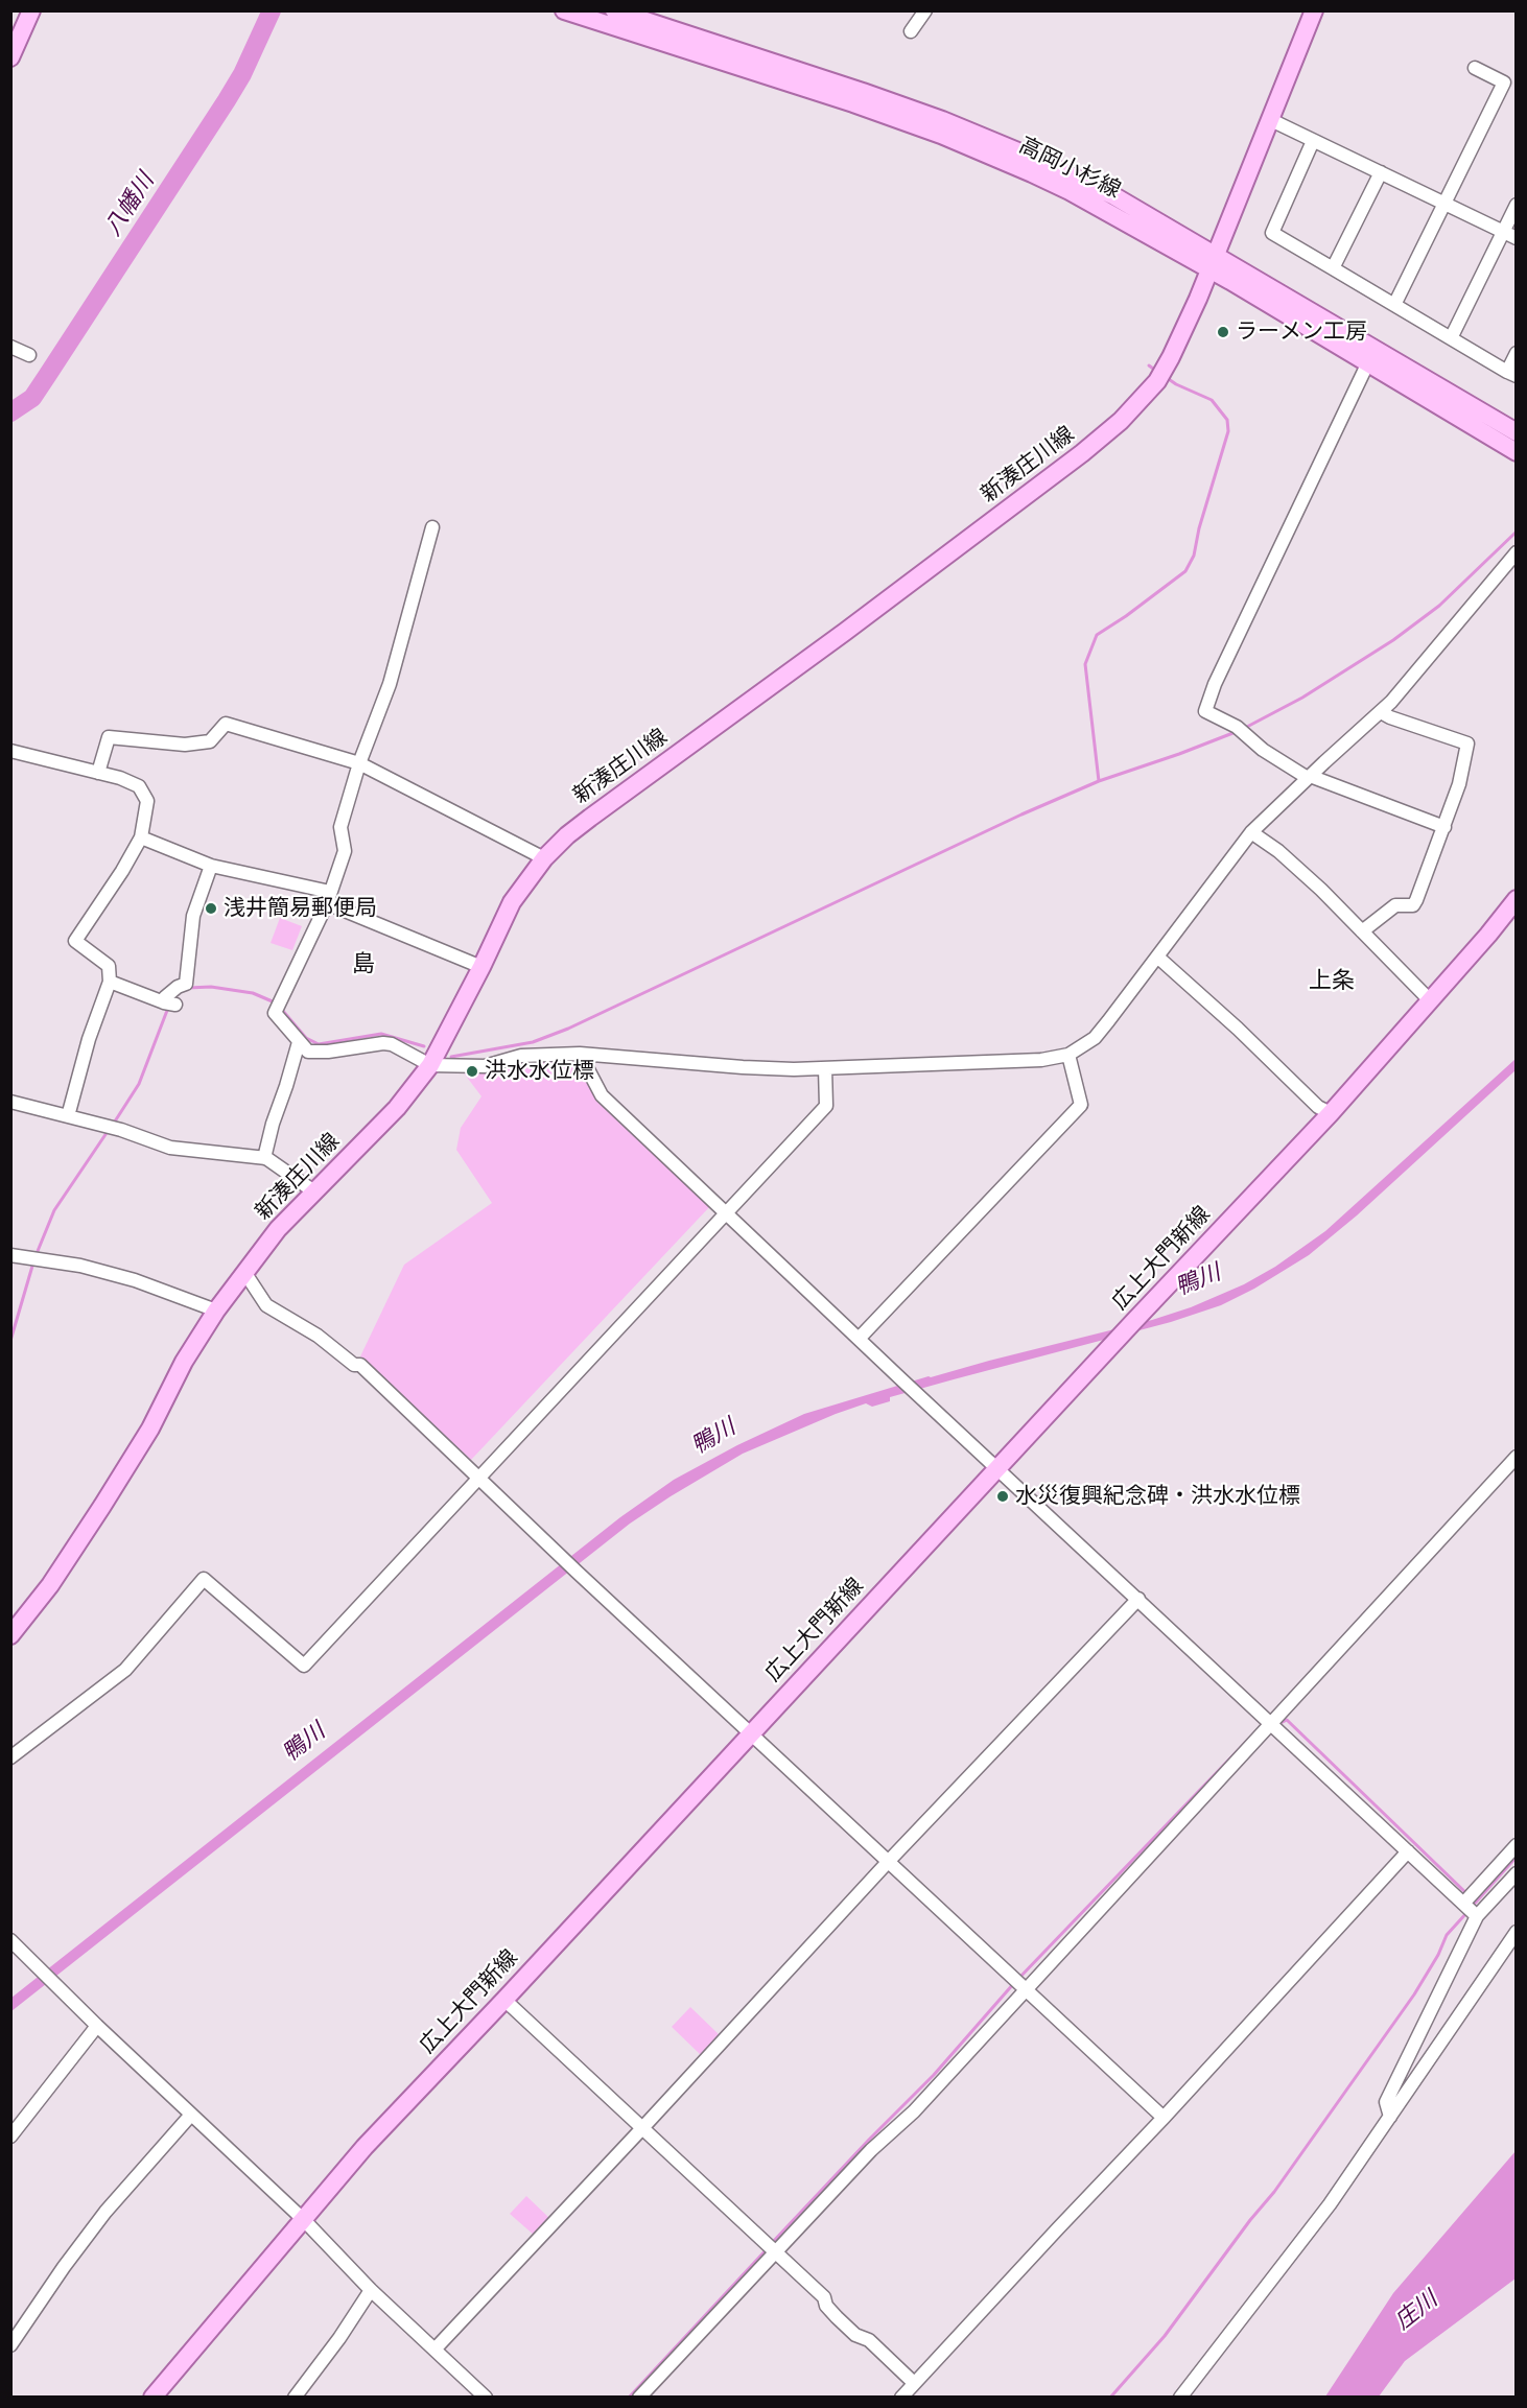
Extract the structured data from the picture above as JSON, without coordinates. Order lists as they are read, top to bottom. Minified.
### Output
{"streets":{"main road":["高岡小杉線","新湊庄川線","広上大門新線"]},"crossings":[["高岡小杉線","新湊庄川線"]],"districts":["島","上条"],"water":["八幡川","鴨川","庄川"],"places":["ラーメン工房","浅井簡易郵便局","洪水水位標","水災復興紀念碑・洪水水位標"]}
